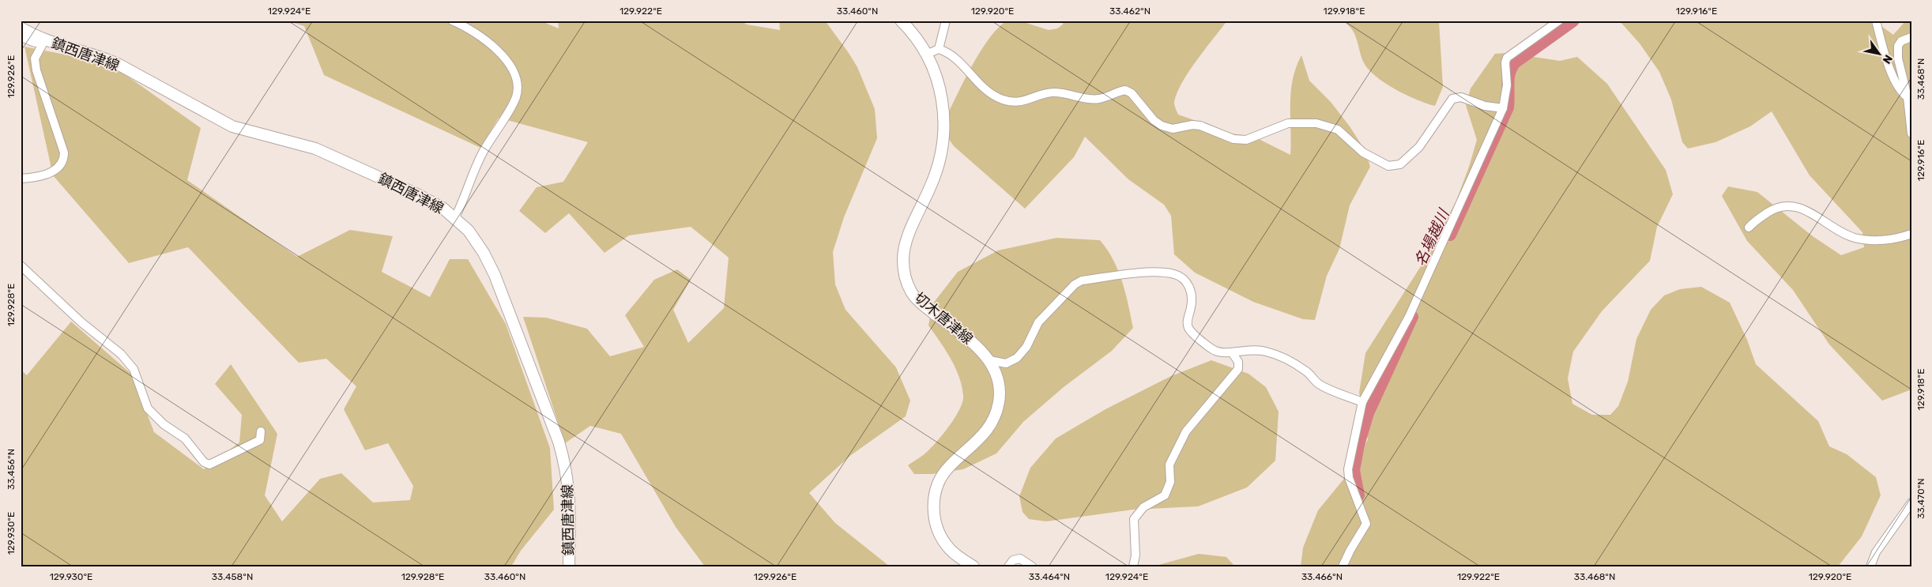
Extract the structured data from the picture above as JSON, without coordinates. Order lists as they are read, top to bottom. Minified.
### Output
{"streets":{"main road":["鎮西唐津線","切木唐津線"]},"water":["名場越川"],"north":"bottom right","coordinates":["129.924°E","129.922°E","33.460°N","129.920°E","33.462°N","129.918°E","129.916°E","129.926°E","33.468°N","129.928°E","33.456°N","33.470°N","129.930°E","33.458°N","33.464°N","33.466°N"]}
